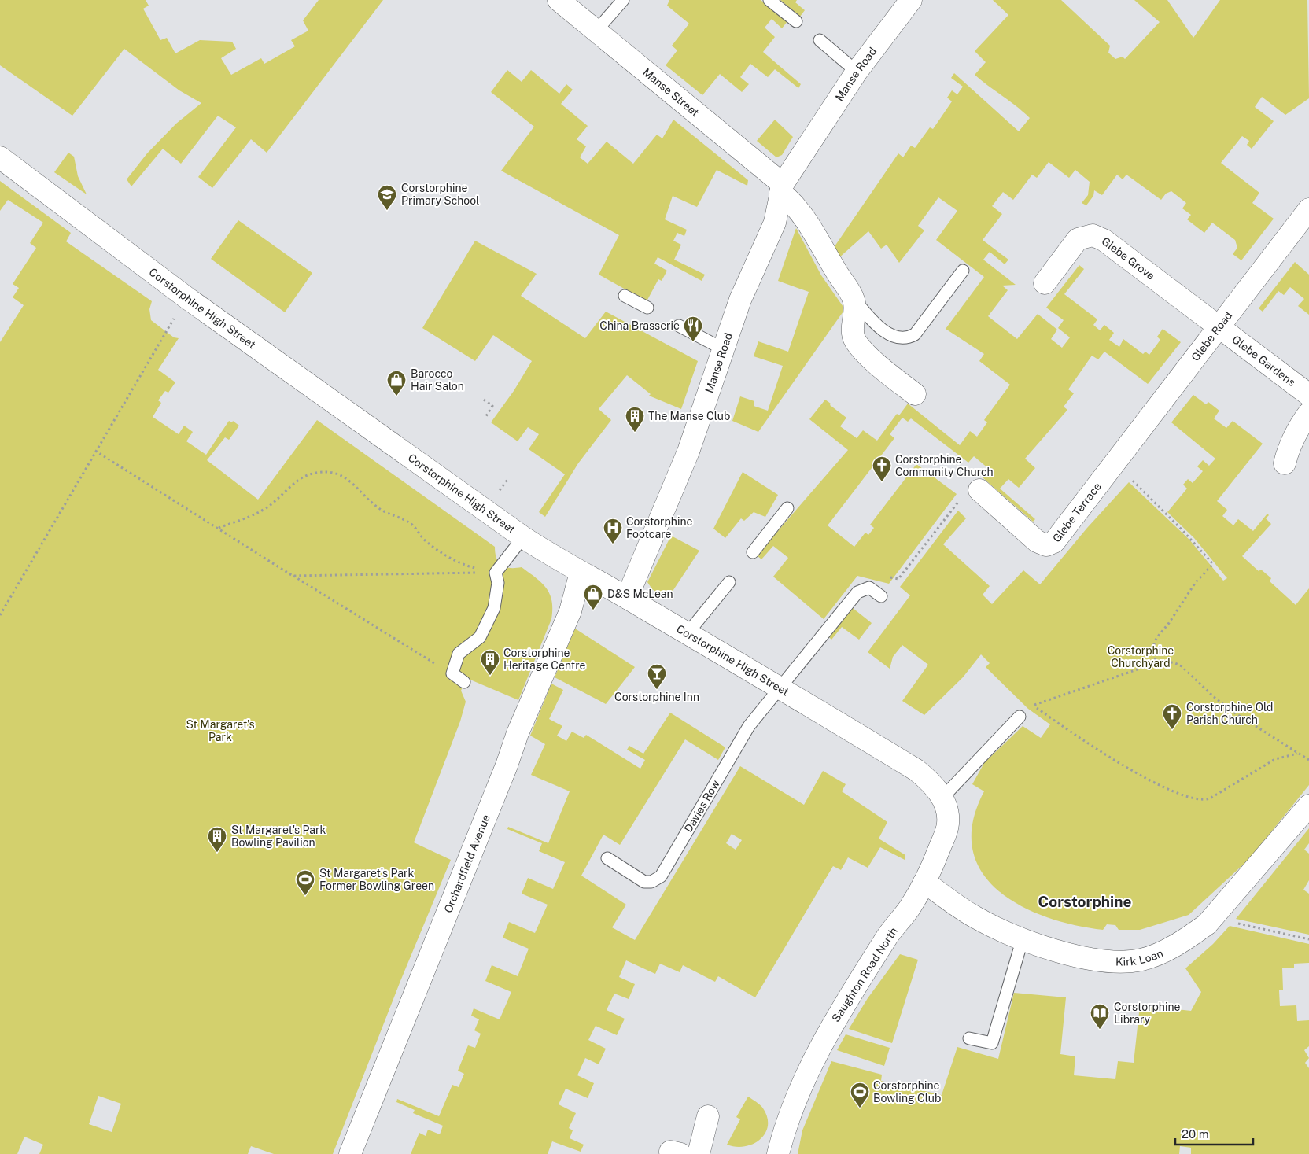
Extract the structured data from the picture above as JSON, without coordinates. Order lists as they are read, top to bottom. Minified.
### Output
{"streets":{"street":["Manse Road","Manse Street","Glebe Grove","Corstorphine High Street","Glebe Road","Glebe Gardens","Glebe Terrace","Orchardfield Avenue","Kirk Loan","Saughton Road North"],"lane":["Davies Row"]},"crossings":[["Manse Road","Manse Street"],["Manse Road","Corstorphine High Street"],["Glebe Grove","Glebe Road"],["Glebe Grove","Glebe Gardens"],["Corstorphine High Street","Davies Row"],["Corstorphine High Street","Orchardfield Avenue"],["Corstorphine High Street","Saughton Road North"],["Glebe Road","Glebe Gardens"],["Glebe Road","Glebe Terrace"],["Kirk Loan","Saughton Road North"]],"districts":["Corstorphine"],"parks":["Corstorphine Churchyard","St Margaret's Park"],"places":{"school or university":["Corstorphine Primary School"],"restaurant":["China Brasserie"],"shop":["Barocco Hair Salon","D&S McLean"],"building":["The Manse Club","Corstorphine Heritage Centre","St Margaret's Park Bowling Pavilion"],"church":["Corstorphine Community Church","Corstorphine Old Parish Church"],"hospital":["Corstorphine Footcare"],"bar":["Corstorphine Inn"],"sports":["St Margaret's Park Former Bowling Green","Corstorphine Bowling Club"],"library":["Corstorphine Library"]},"scale_bar":"20 m"}
